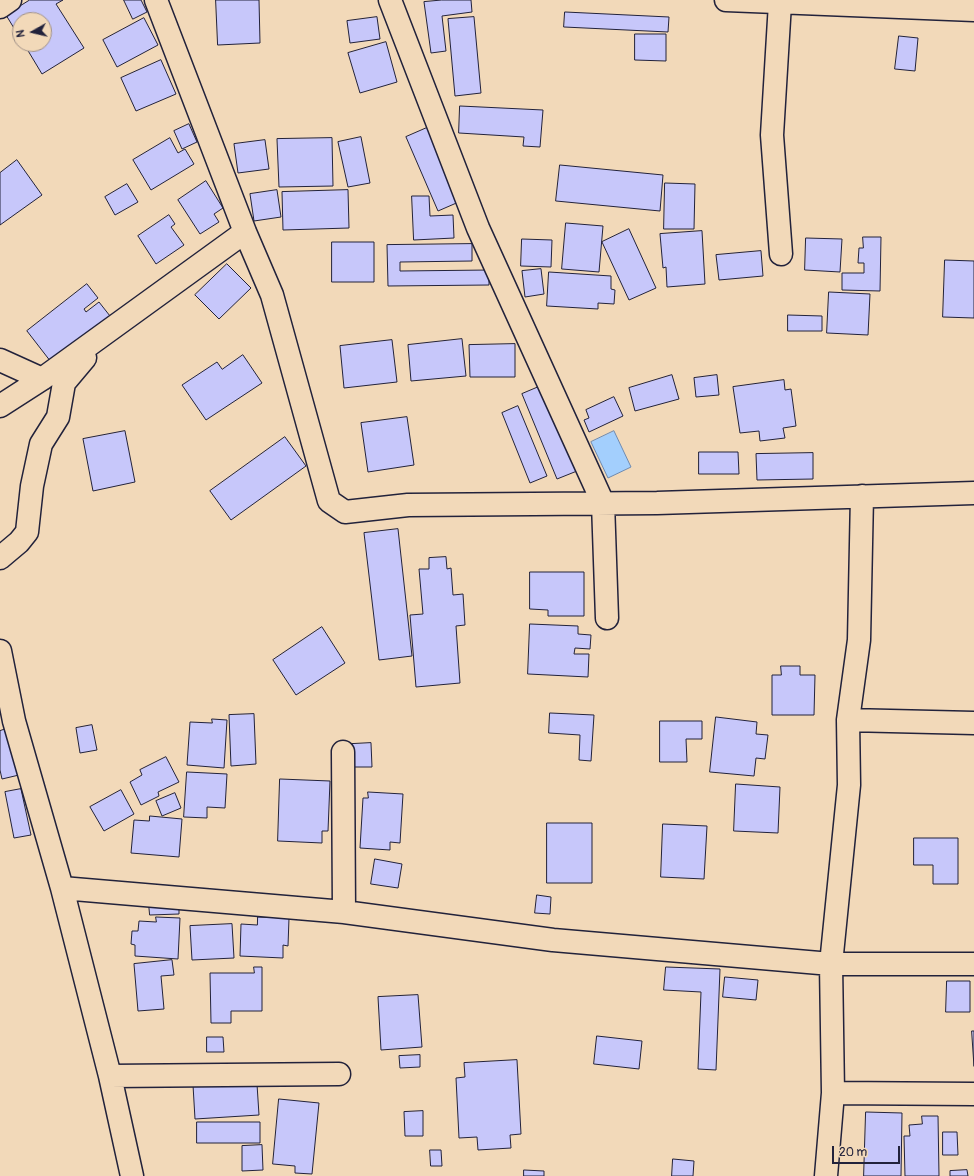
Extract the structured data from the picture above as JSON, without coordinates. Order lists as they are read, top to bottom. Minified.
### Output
{"scale_bar":"20 m","north":"left"}
